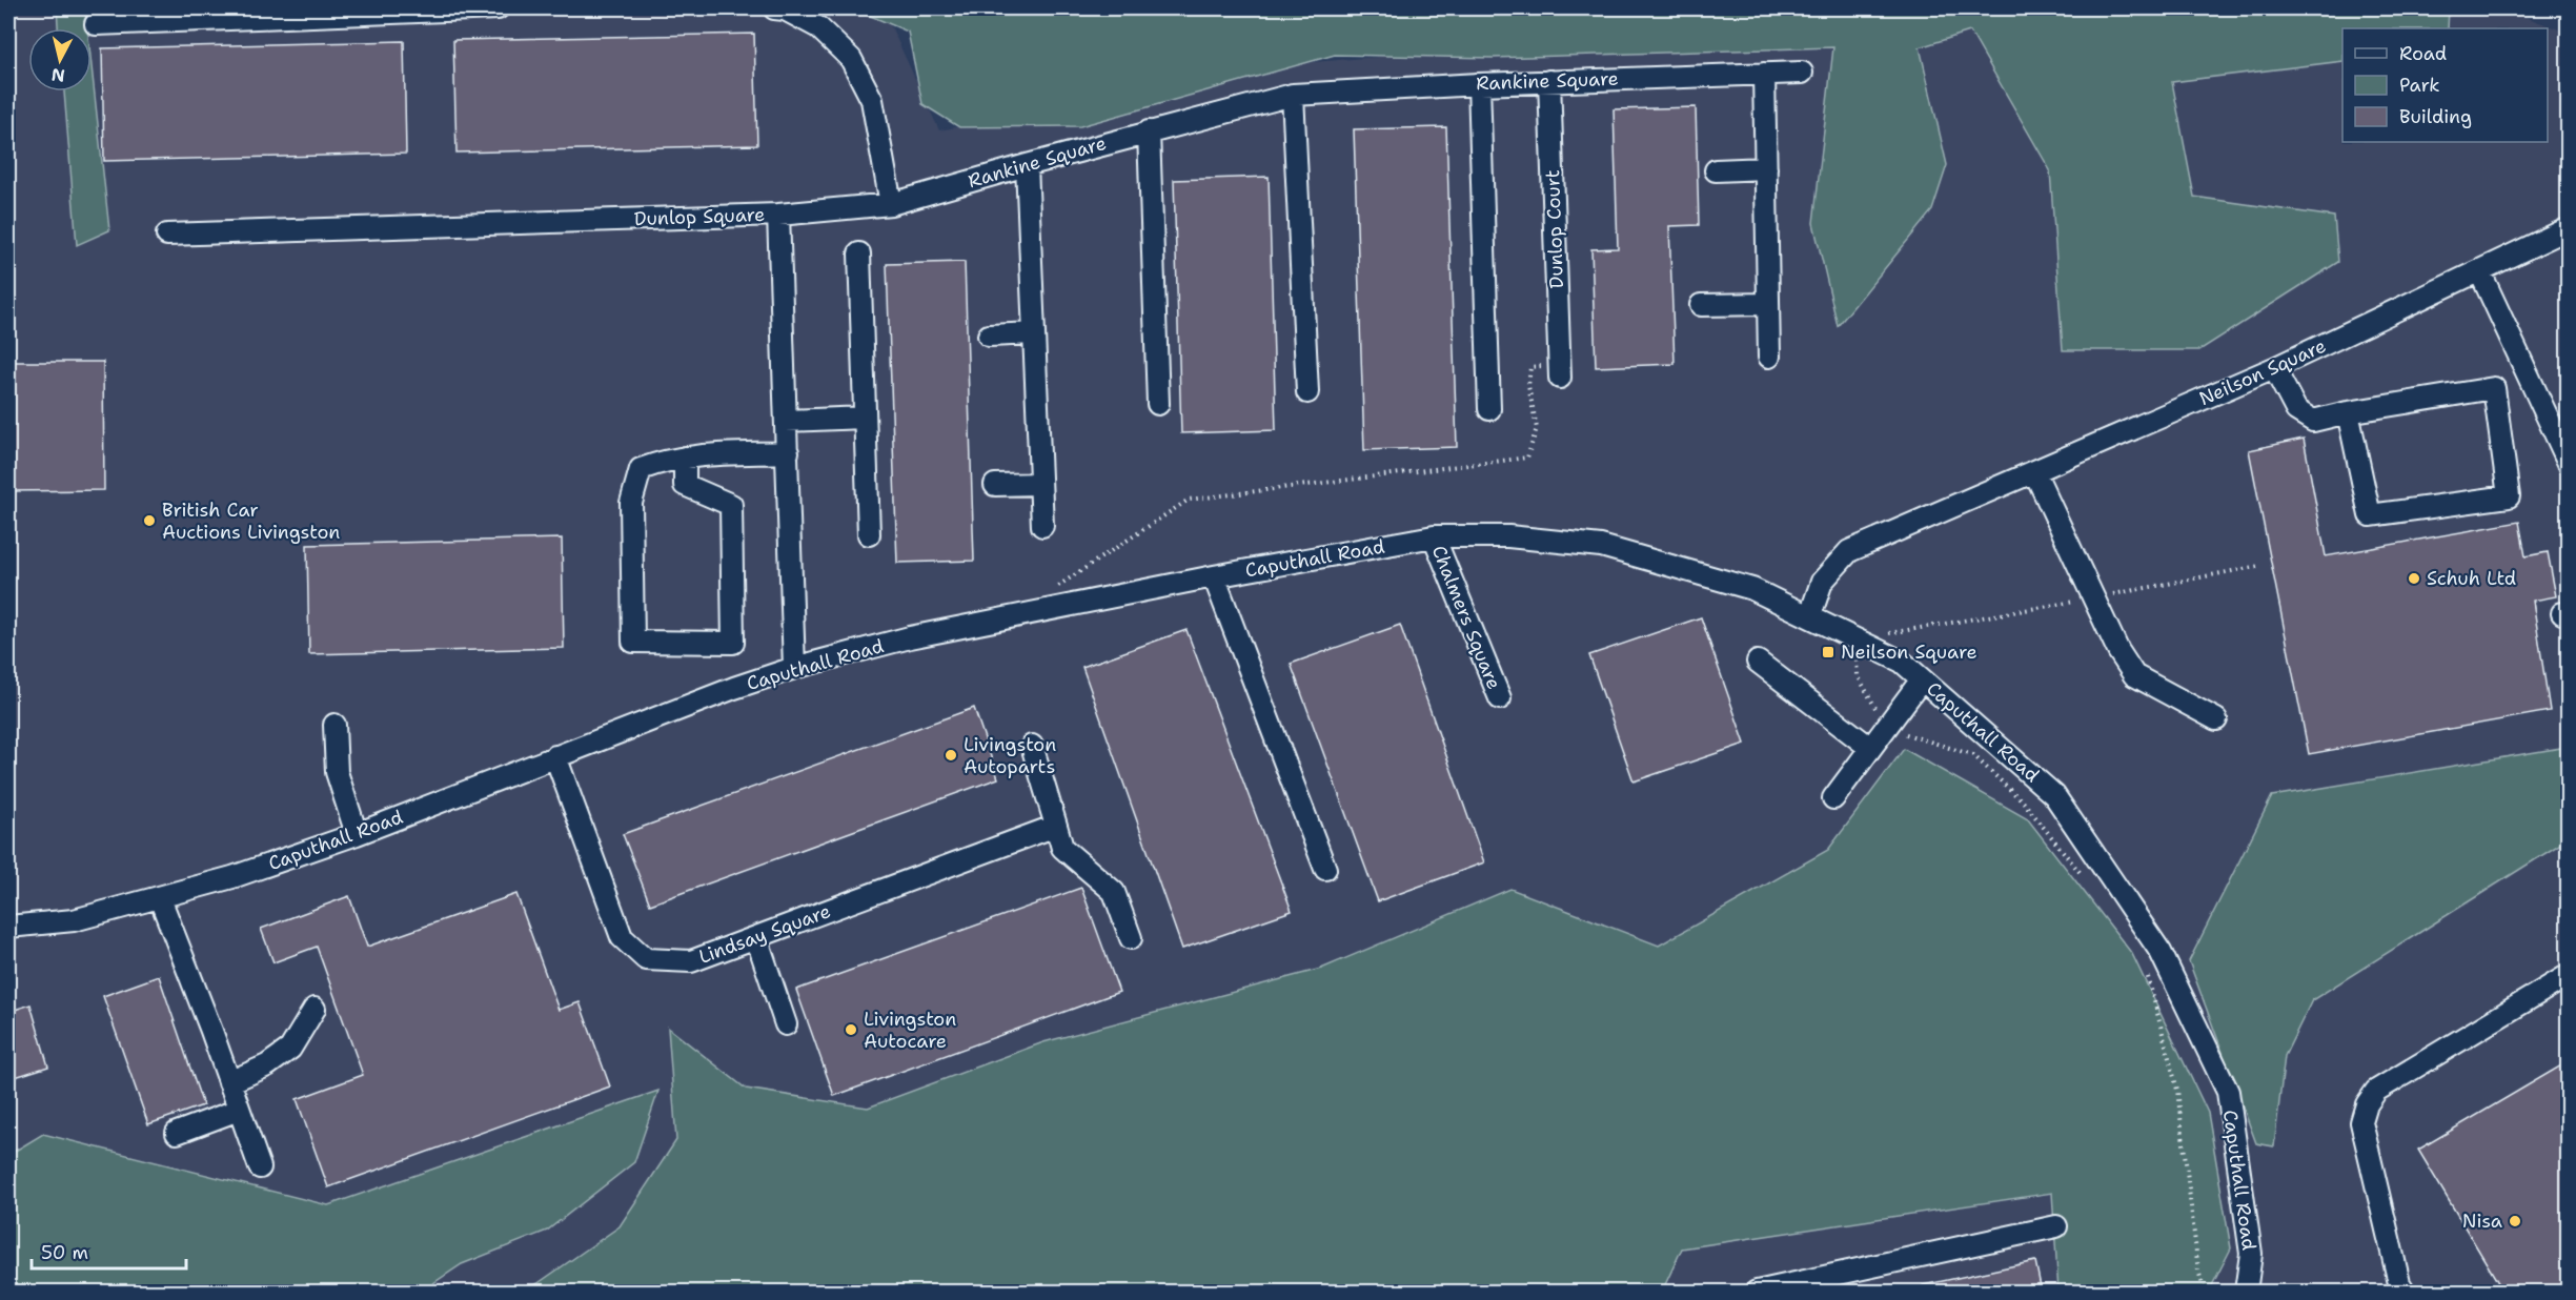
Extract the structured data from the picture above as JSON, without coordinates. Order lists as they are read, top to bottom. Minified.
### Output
{"streets":{"street":["Rankine Square","Dunlop Square","Dunlop Court","Neilson Square","Caputhall Road","Chalmers Square","Lindsay Square"]},"crossings":[["Rankine Square","Dunlop Square"],["Rankine Square","Dunlop Court"],["Dunlop Square","Caputhall Road"],["Neilson Square","Caputhall Road"],["Caputhall Road","Chalmers Square"],["Caputhall Road","Lindsay Square"]],"places":{"other":["British Car Auctions Livingston","Schuh Ltd","Livingston Autoparts","Livingston Autocare","Nisa"],"transit":["Neilson Square"]},"legend":["Road","Park","Building"],"scale_bar":"50 m","north":"bottom"}
